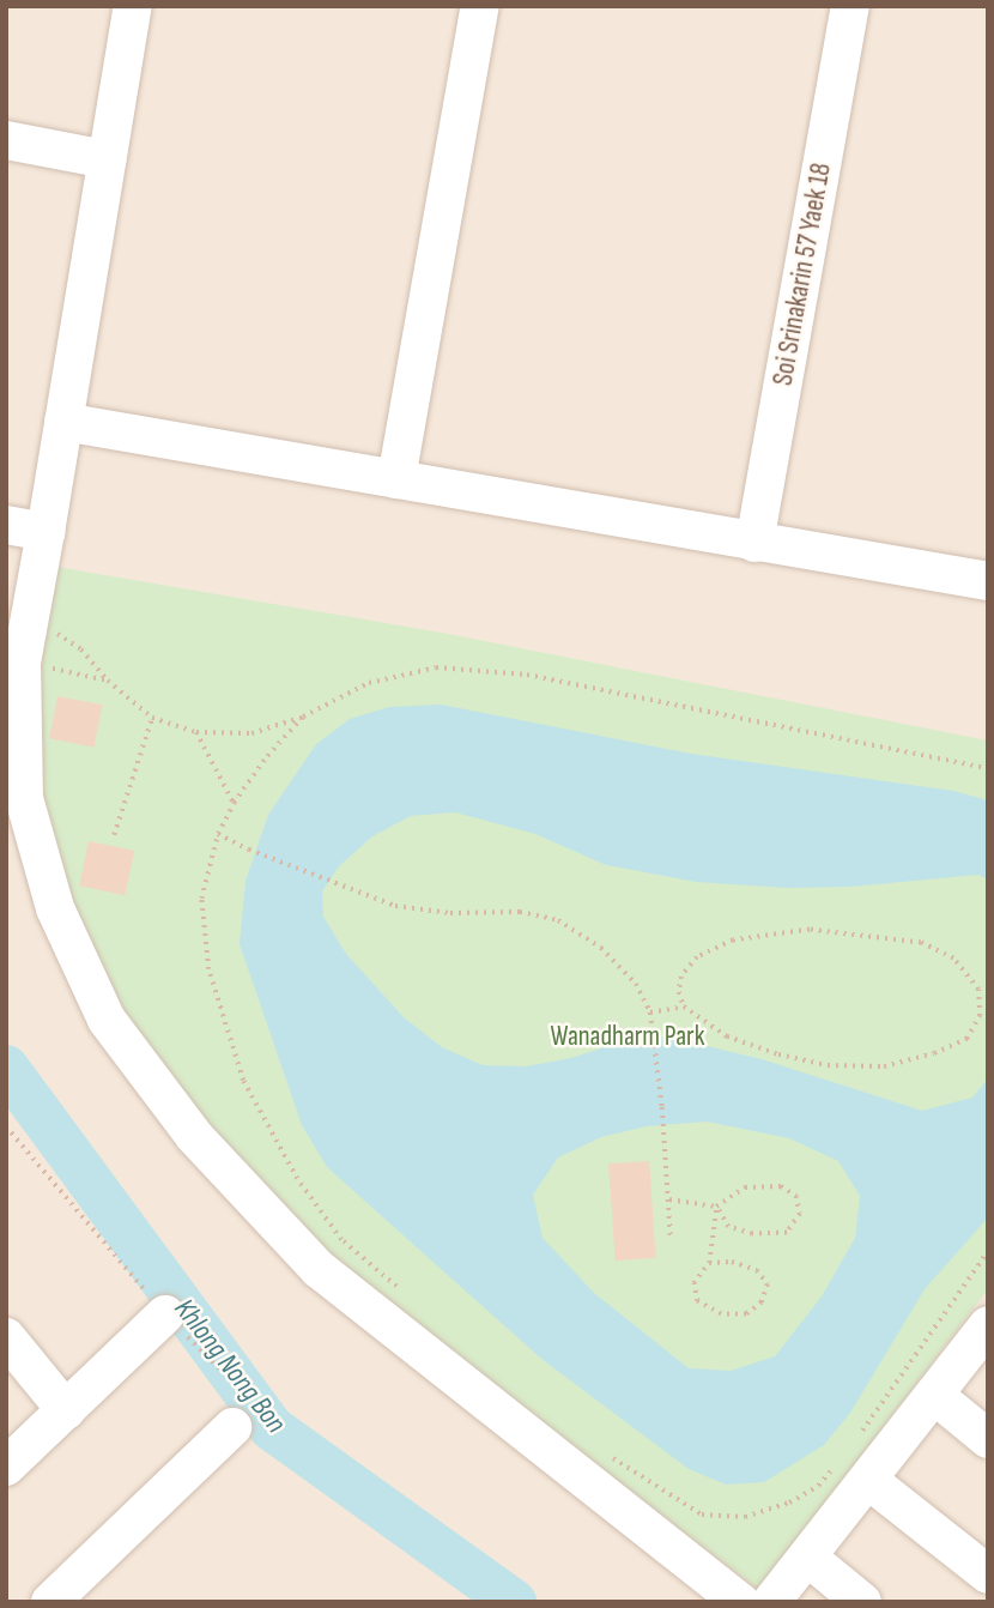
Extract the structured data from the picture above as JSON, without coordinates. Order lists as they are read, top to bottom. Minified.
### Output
{"streets":{"street":["Soi Srinakarin 57 Yaek 18"]},"water":["Khlong Nong Bon"],"parks":["Wanadharm Park"]}
